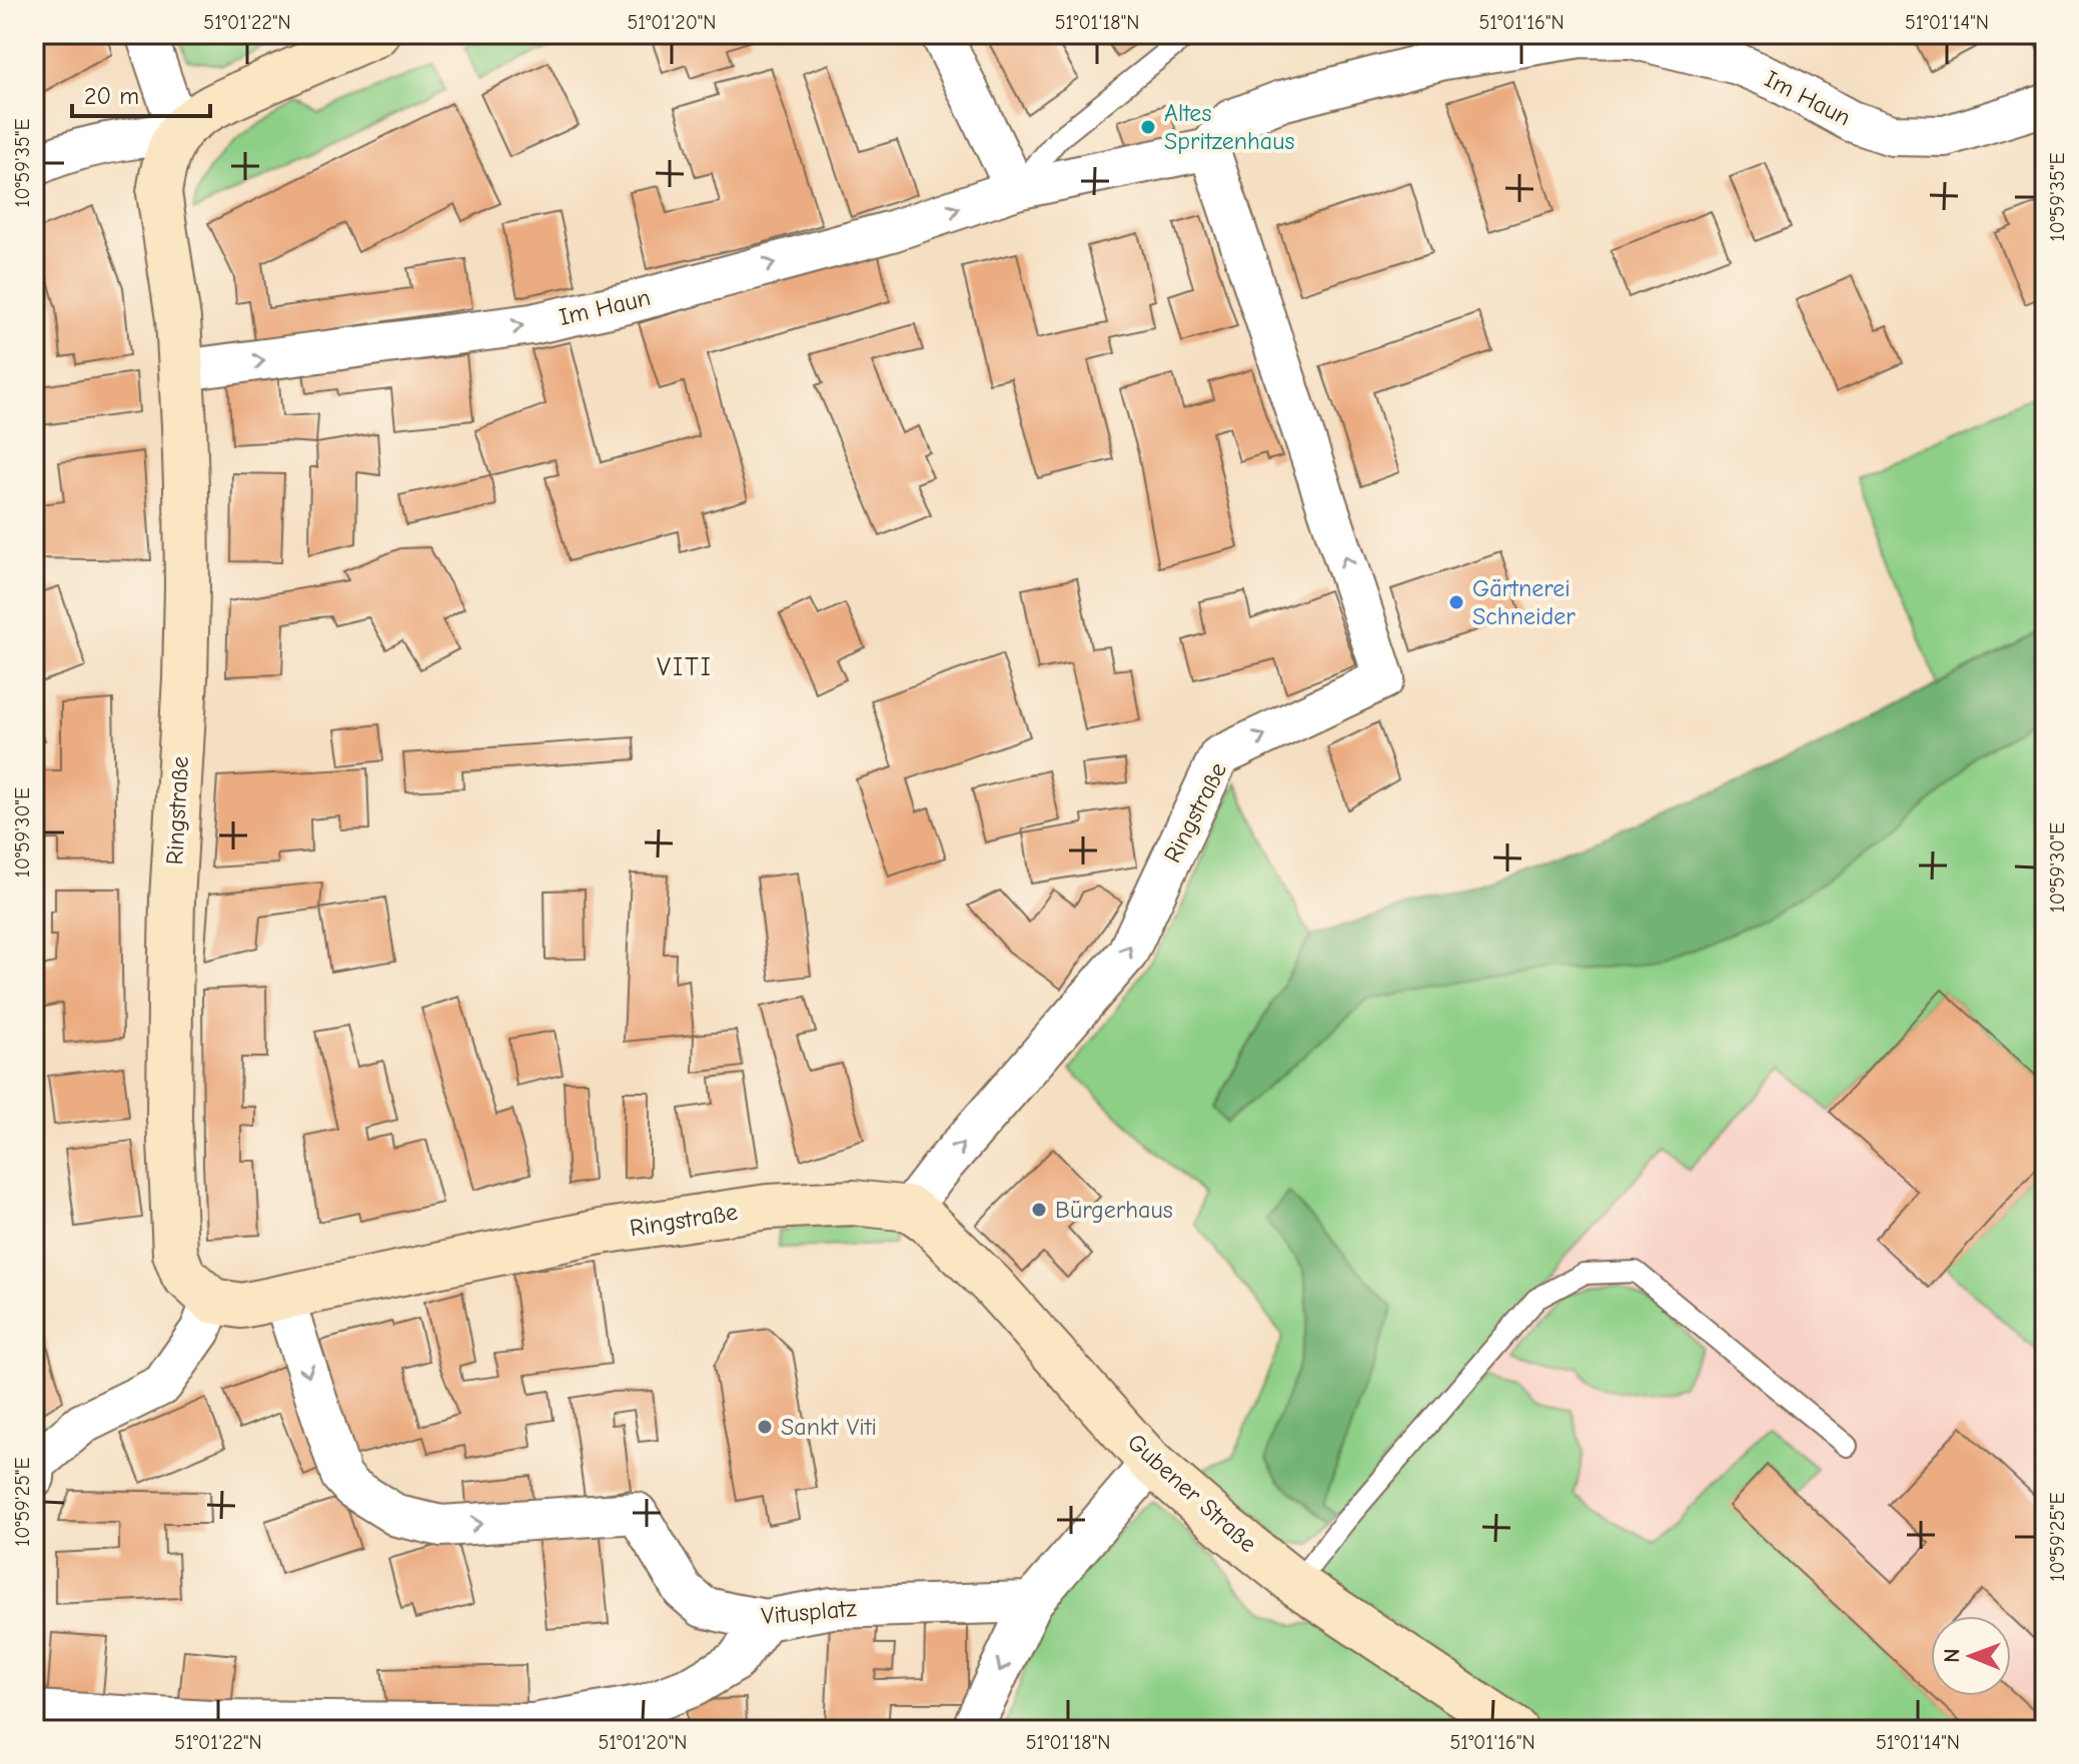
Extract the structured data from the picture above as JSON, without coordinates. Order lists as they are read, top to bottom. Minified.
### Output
{"streets":{"street":["Im Haun","Ringstraße","Gubener Straße","Vitusplatz"]},"crossings":[["Im Haun","Ringstraße"],["Ringstraße","Gubener Straße"],["Ringstraße","Vitusplatz"]],"one_way":["Im Haun","Vitusplatz"],"districts":["VITI"],"places":["Altes Spritzenhaus","Gärtnerei Schneider","Bürgerhaus","Sankt Viti"],"scale_bar":"20 m","north":"left","coordinates":["51°01'22\"N","51°01'20\"N","51°01'18\"N","51°01'16\"N","51°01'14\"N","10°59'35\"E","10°59'30\"E","10°59'25\"E"]}
